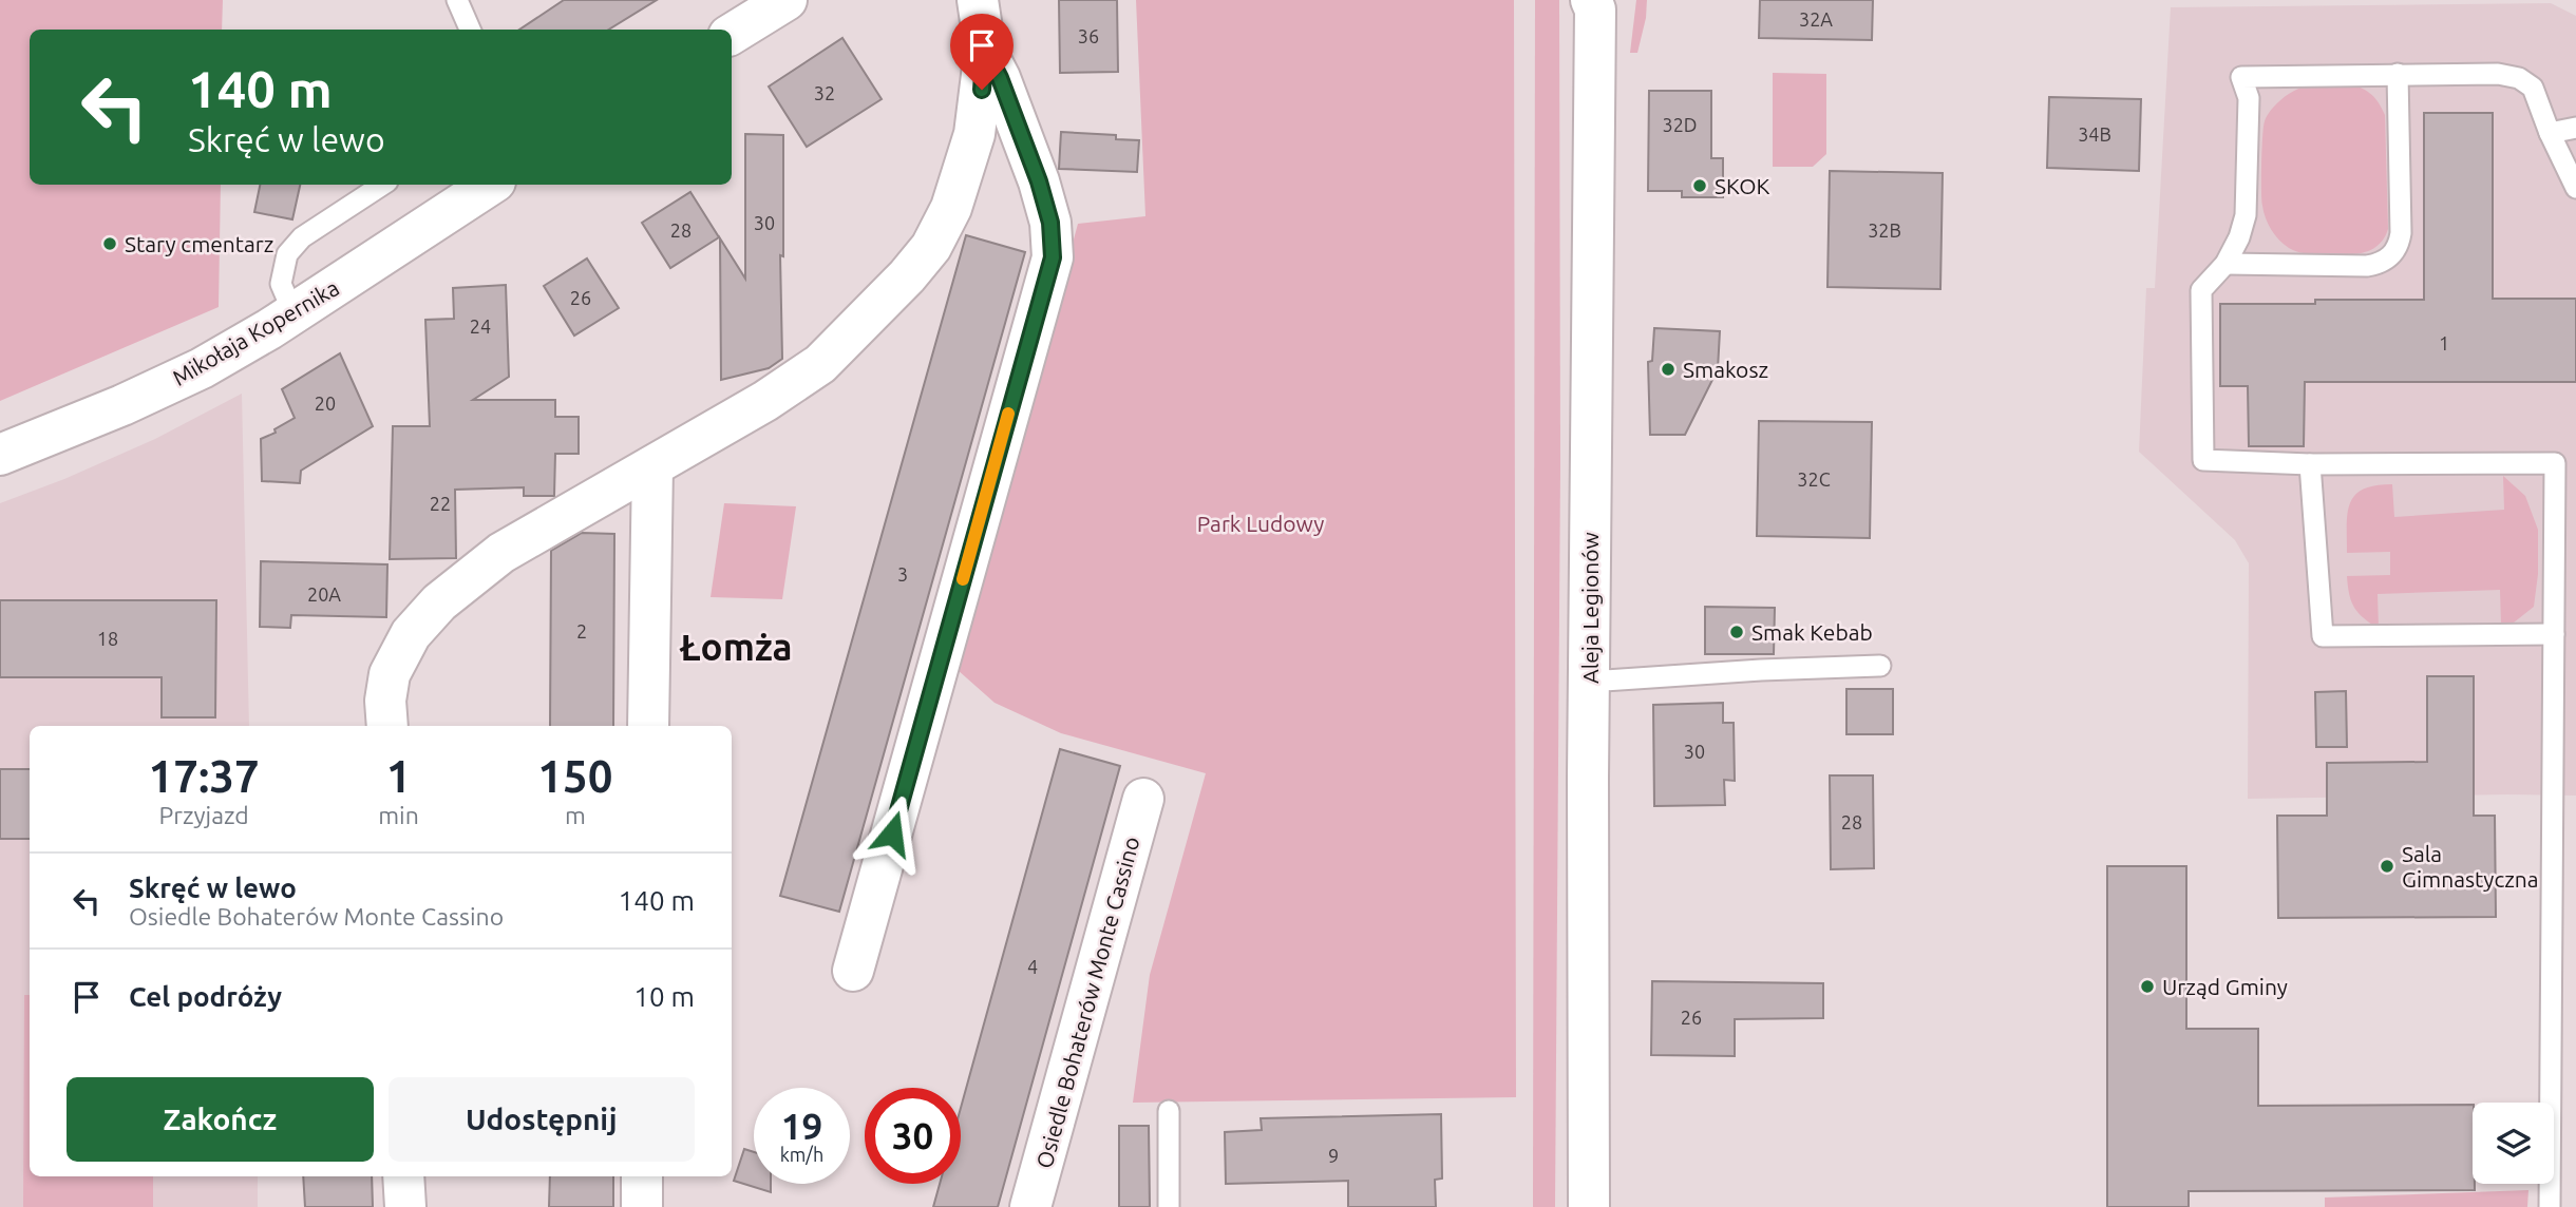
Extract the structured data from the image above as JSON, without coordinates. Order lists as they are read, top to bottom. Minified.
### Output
{"streets":{"street":["Mikołaja Kopernika","Aleja Legionów","Osiedle Bohaterów Monte Cassino"]},"districts":["Łomża"],"parks":["Park Ludowy"],"places":["SKOK","Stary cmentarz","Smakosz","Smak Kebab","Sala Gimnastyczna","Urząd Gminy"],"house_numbers":["32A","36","32","32D","34B","30","28","32B","26","24","1","20","32C","22","3","20A","2","18","30","28","4","26","9"],"page":{"turn":["140 m","Skręć w lewo"],"eta":["17:37","Przyjazd","1","min","150","m"],"list":[{"name":"Skręć w lewo","note":"Osiedle Bohaterów Monte Cassino","value":"140 m"},{"name":"Cel podróży","value":"10 m"}],"buttons":["Zakończ","Udostępnij"],"speed":"19 km/h","limit":"30"}}
